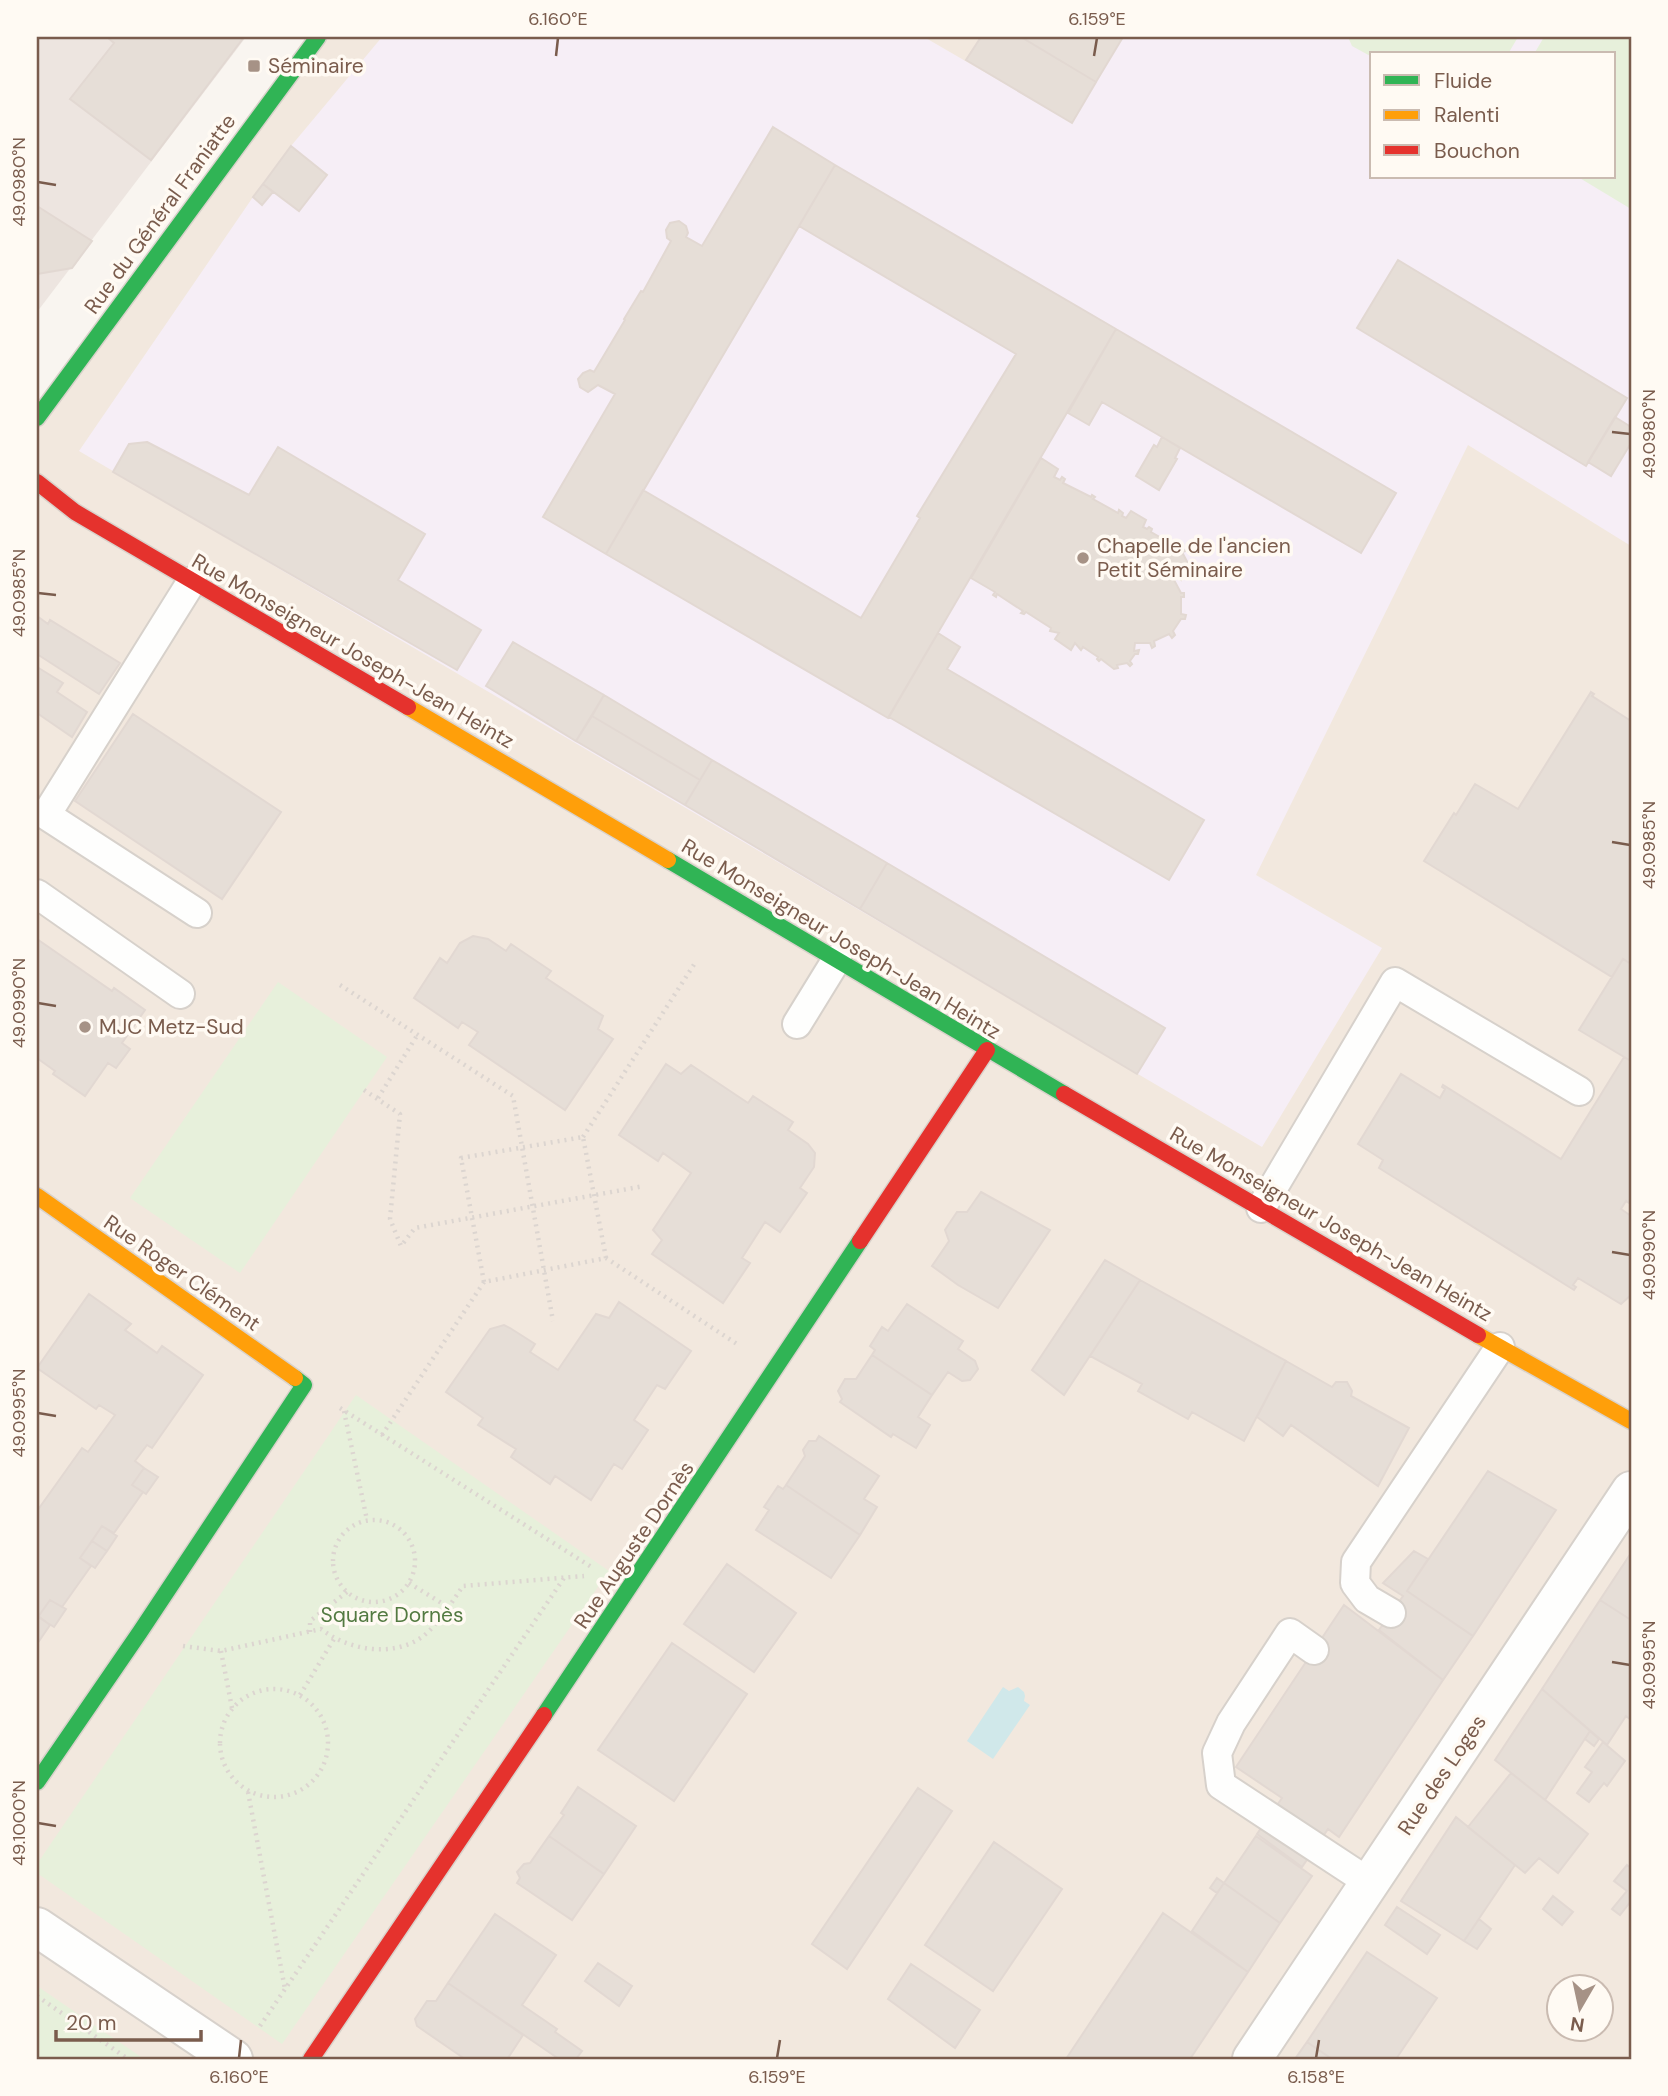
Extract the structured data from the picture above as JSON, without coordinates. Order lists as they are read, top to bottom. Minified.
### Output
{"streets":{"street":["Rue du Général Franiatte","Rue Monseigneur Joseph-Jean Heintz","Rue Roger Clément","Rue Auguste Dornès","Rue des Loges"]},"crossings":[["Rue Monseigneur Joseph-Jean Heintz","Rue Auguste Dornès"]],"parks":["Square Dornès"],"places":{"transit":["Séminaire"],"other":["Chapelle de l'ancien Petit Séminaire","MJC Metz-Sud"]},"legend":["Fluide","Ralenti","Bouchon"],"scale_bar":"20 m","north":"bottom","coordinates":["6.160°E","6.159°E","49.0980°N","49.0985°N","49.0990°N","49.0995°N","49.1000°N","6.158°E"]}
